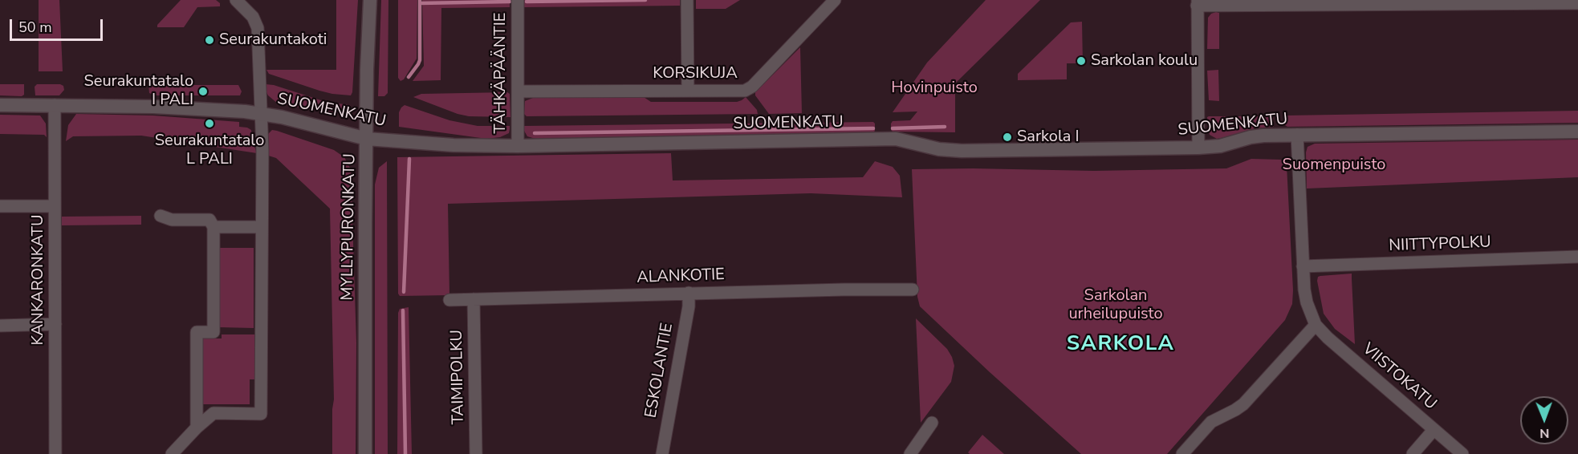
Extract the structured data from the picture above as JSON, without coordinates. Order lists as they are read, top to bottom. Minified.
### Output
{"streets":{"street":["TÄHKÄPÄÄNTIE","KORSIKUJA","SUOMENKATU","MYLLYPURONKATU","NIITTYPOLKU","ALANKOTIE","KANKARONKATU","ESKOLANTIE","TAIMIPOLKU","VIISTOKATU"]},"crossings":[["TÄHKÄPÄÄNTIE","KORSIKUJA"],["TÄHKÄPÄÄNTIE","SUOMENKATU"],["SUOMENKATU","MYLLYPURONKATU"],["SUOMENKATU","KANKARONKATU"],["ALANKOTIE","ESKOLANTIE"],["ALANKOTIE","TAIMIPOLKU"]],"districts":["SARKOLA"],"parks":["Hovinpuisto","Suomenpuisto","Sarkolan urheilupuisto"],"places":["Seurakuntakoti","Sarkolan koulu","Seurakuntatalo I PALI","Seurakuntatalo L PALI","Sarkola I"],"scale_bar":"50 m","north":"bottom"}
